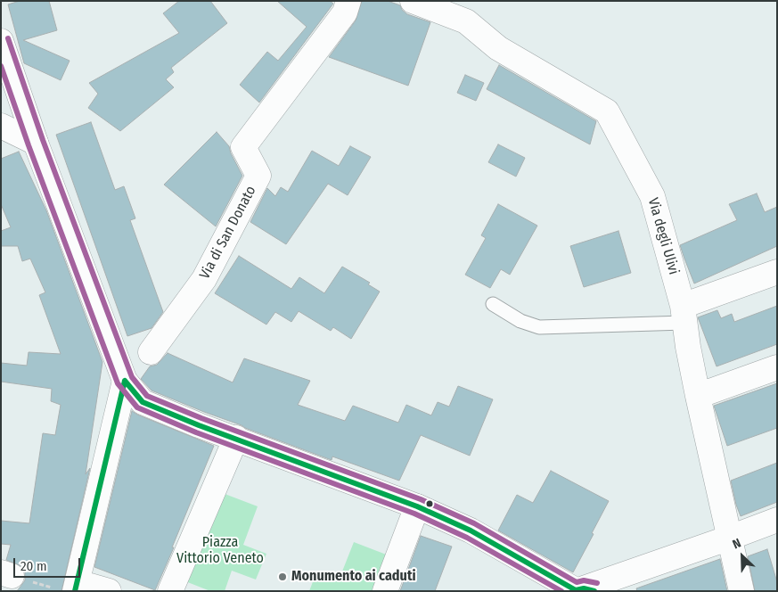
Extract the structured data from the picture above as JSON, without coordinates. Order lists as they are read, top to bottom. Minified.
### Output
{"streets":{"street":["Via di San Donato","Via degli Ulivi"]},"parks":["Piazza Vittorio Veneto"],"places":["Monumento ai caduti"],"scale_bar":"20 m","north":"top left"}
